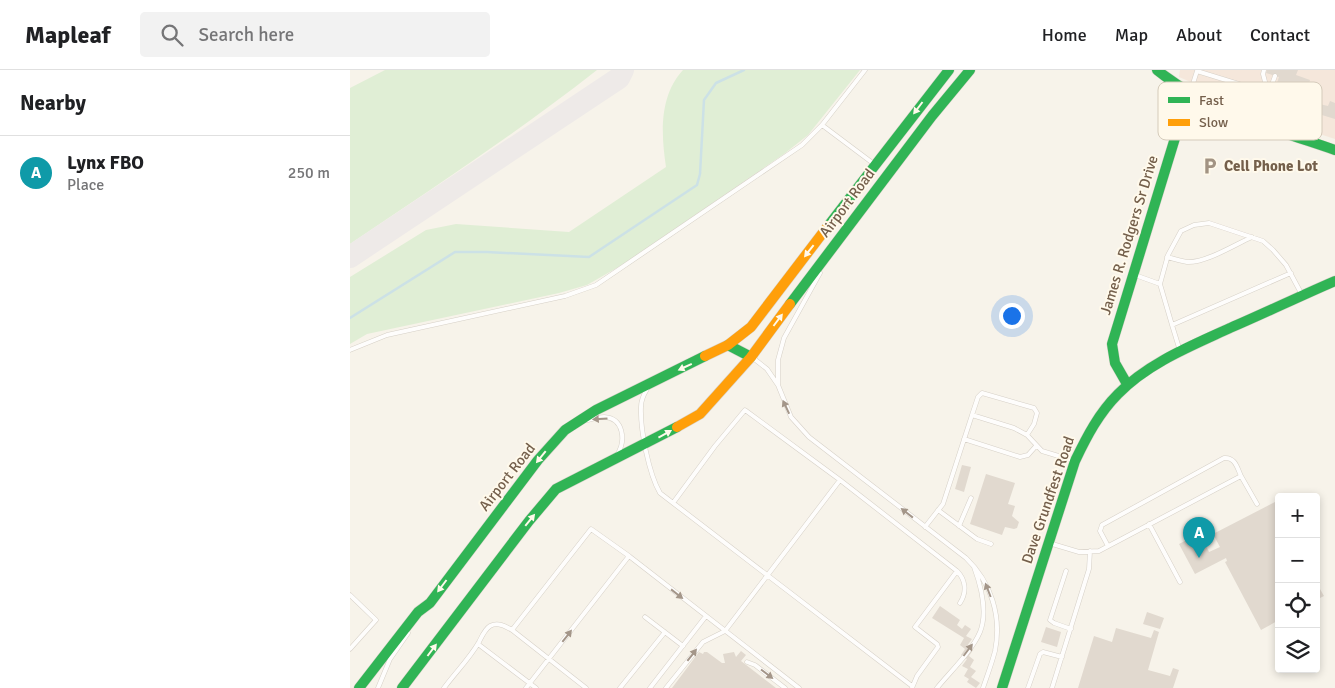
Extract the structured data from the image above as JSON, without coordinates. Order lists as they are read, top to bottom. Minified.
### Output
{"streets":{"main road":["Airport Road","James R. Rodgers Sr Drive","Dave Grundfest Road"]},"crossings":[["James R. Rodgers Sr Drive","Dave Grundfest Road"]],"places":{"parking":["Cell Phone Lot"]},"legend":["Fast","Slow"],"page":{"header":"Mapleaf","search":"Search here","nav":["Home","Map","About","Contact"],"heading":"Nearby","list":[{"mark":"A","name":"Lynx FBO","note":"Place","value":"250 m"}],"map_buttons":["+","−"],"pins":"A"}}
